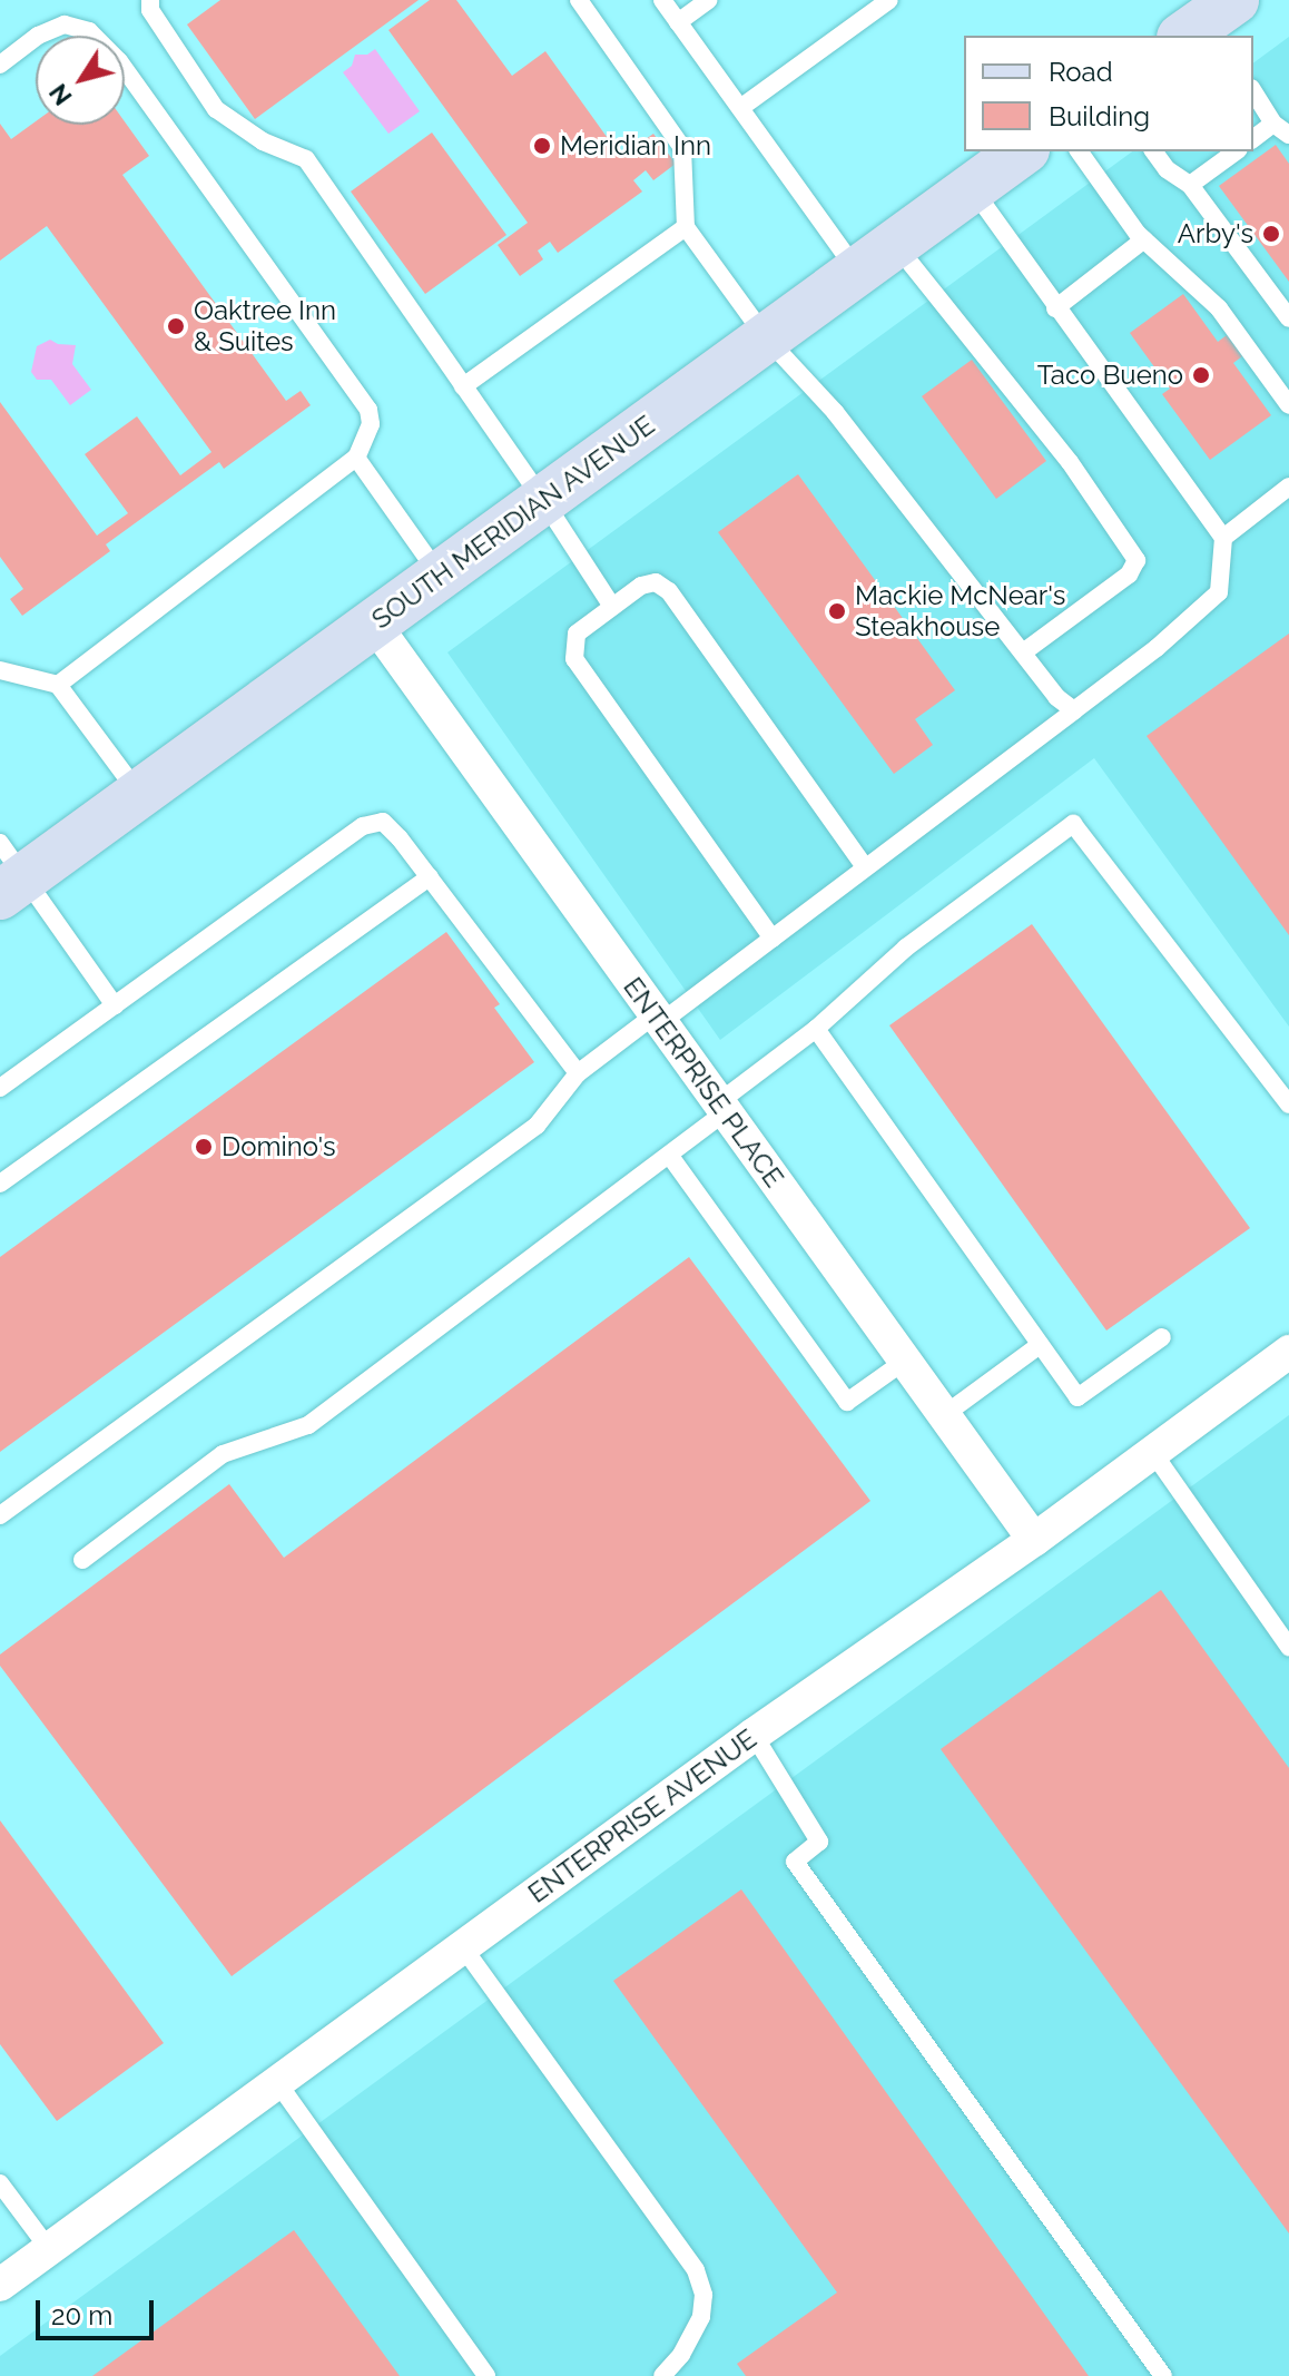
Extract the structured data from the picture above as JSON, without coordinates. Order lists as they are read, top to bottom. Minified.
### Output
{"streets":{"main road":["SOUTH MERIDIAN AVENUE"],"street":["ENTERPRISE PLACE","ENTERPRISE AVENUE"]},"crossings":[["SOUTH MERIDIAN AVENUE","ENTERPRISE PLACE"],["ENTERPRISE PLACE","ENTERPRISE AVENUE"]],"places":["Meridian Inn","Arby's","Oaktree Inn & Suites","Taco Bueno","Mackie McNear's Steakhouse","Domino's"],"legend":["Road","Building"],"scale_bar":"20 m","north":"bottom left"}
